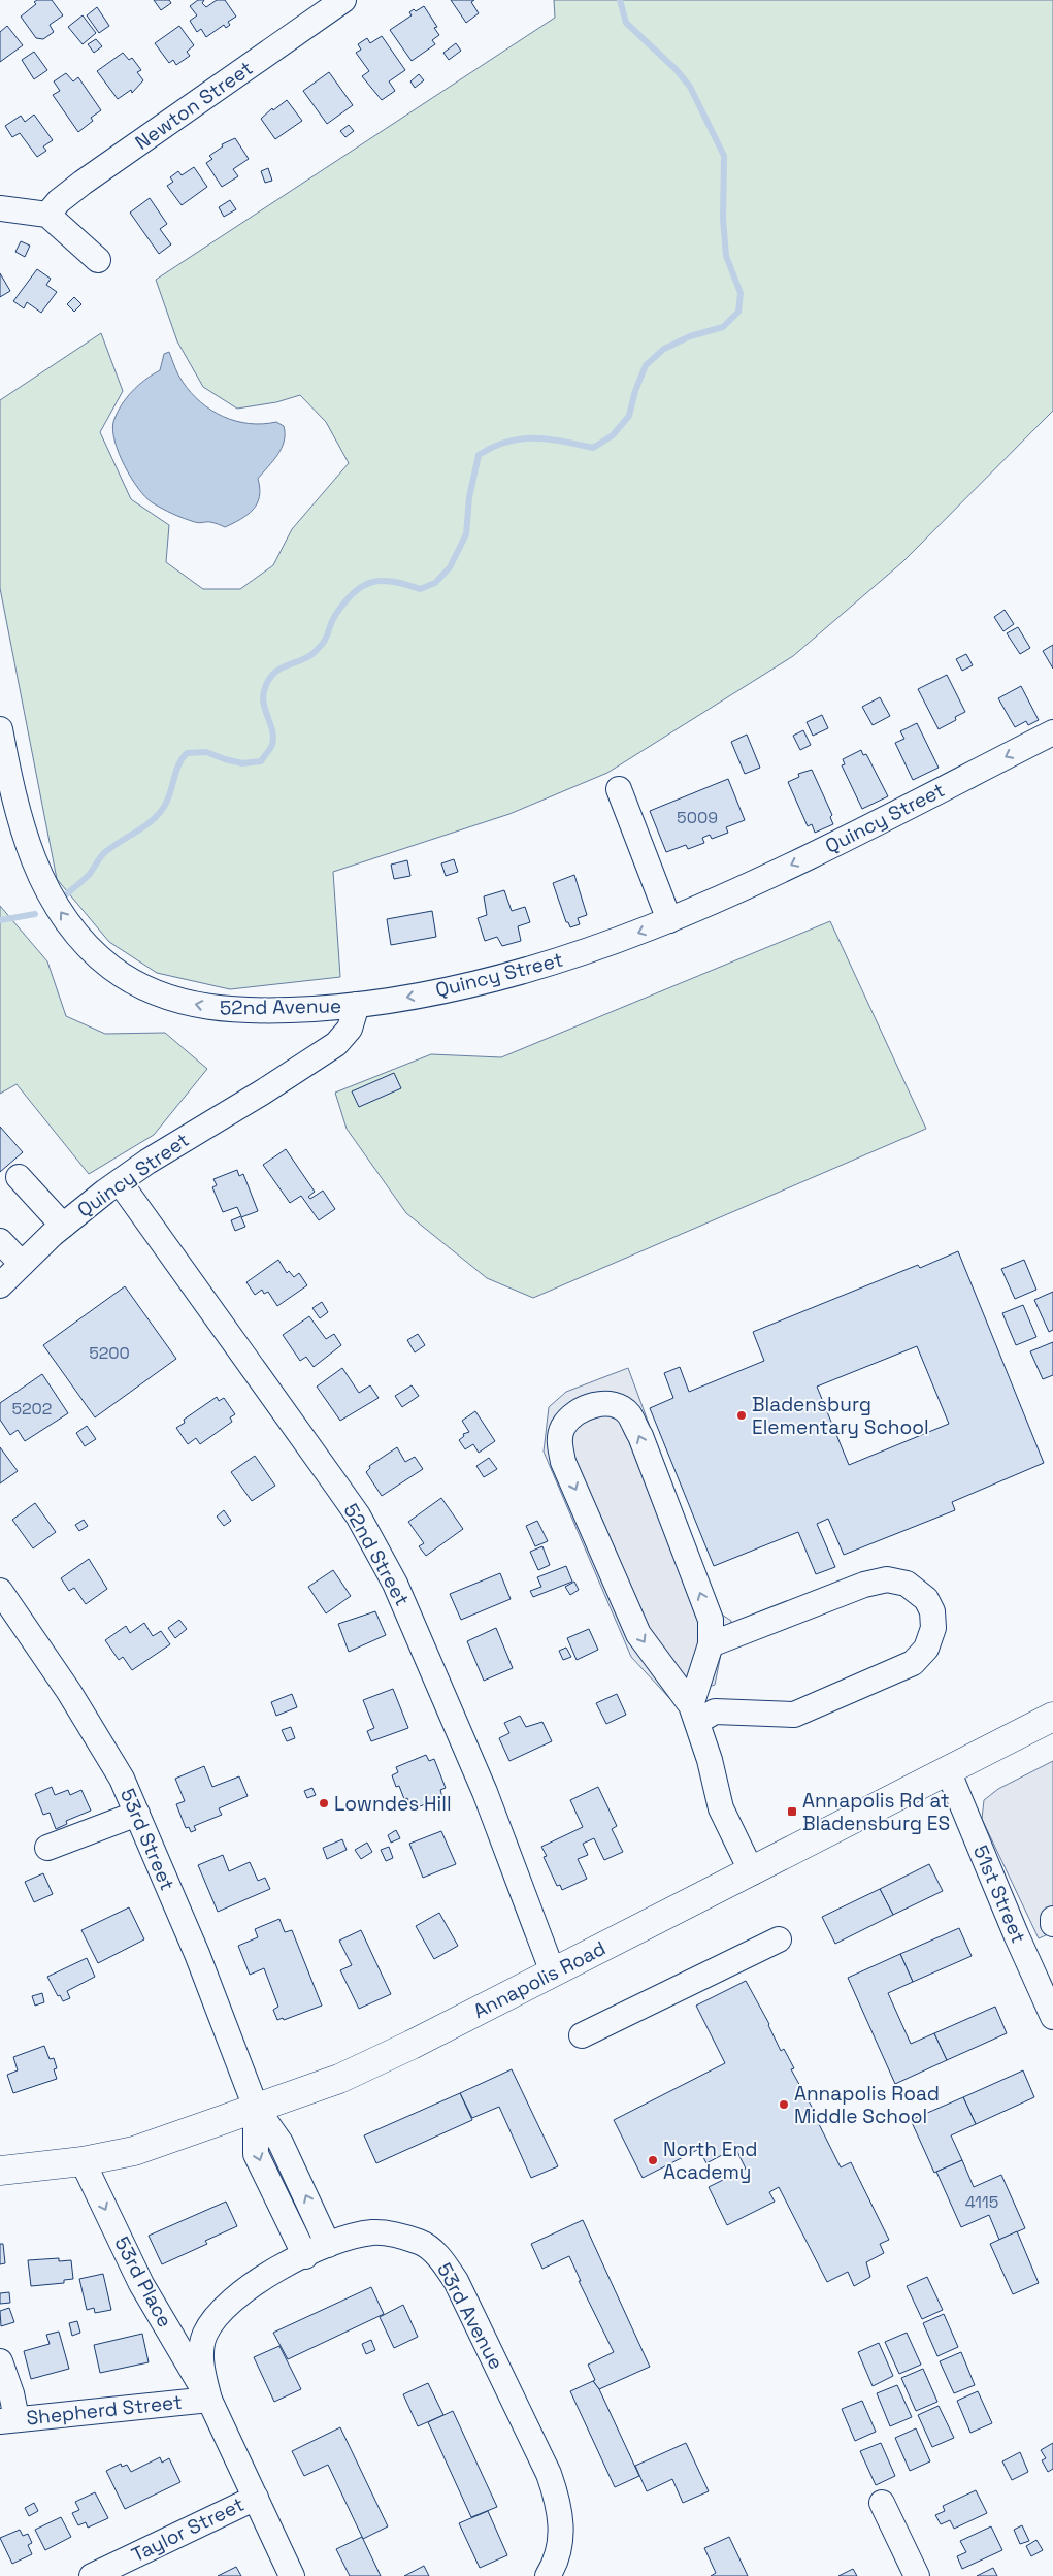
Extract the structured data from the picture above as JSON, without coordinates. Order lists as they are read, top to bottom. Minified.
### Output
{"streets":{"main road":["Annapolis Road"],"street":["Newton Street","Quincy Street","52nd Avenue","52nd Street","53rd Street","51st Street","53rd Place","53rd Avenue","Shepherd Street","Taylor Street"]},"crossings":[["Quincy Street","52nd Avenue"],["Quincy Street","52nd Street"],["52nd Street","Annapolis Road"],["53rd Street","Annapolis Road"],["51st Street","Annapolis Road"],["Annapolis Road","53rd Place"],["53rd Place","53rd Avenue"],["53rd Place","Shepherd Street"],["53rd Place","Taylor Street"]],"one_way":["Quincy Street","52nd Avenue"],"places":{"other":["Bladensburg Elementary School","Lowndes Hill","Annapolis Road Middle School","North End Academy"],"transit":["Annapolis Rd at Bladensburg ES"]},"house_numbers":["5009","5200","5202","4115"]}
